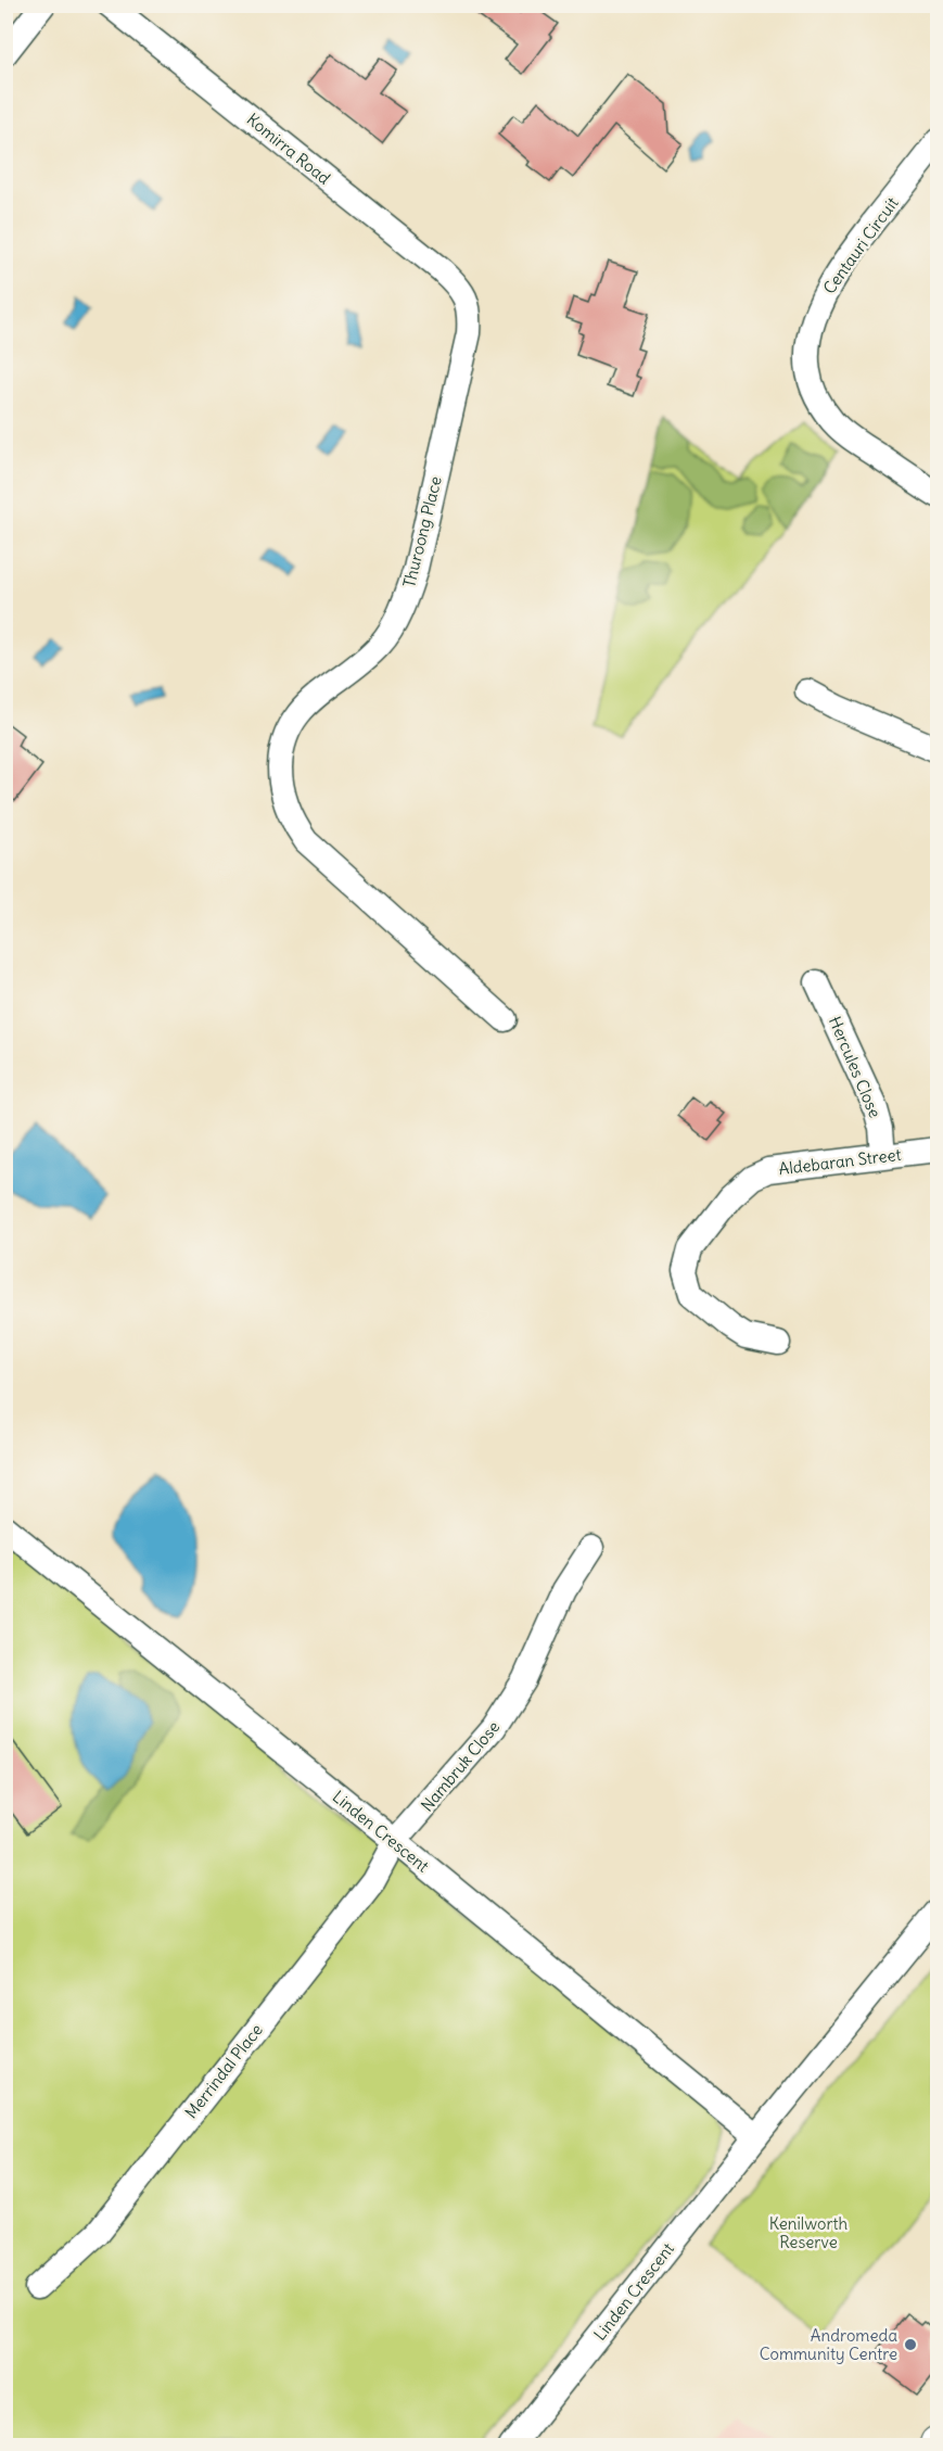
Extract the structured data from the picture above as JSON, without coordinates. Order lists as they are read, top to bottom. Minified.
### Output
{"streets":{"street":["Komirra Road","Centauri Circuit","Thuroong Place","Hercules Close","Aldebaran Street","Nambruk Close","Linden Crescent","Merrindal Place"]},"crossings":[["Komirra Road","Thuroong Place"],["Hercules Close","Aldebaran Street"],["Nambruk Close","Linden Crescent"],["Nambruk Close","Merrindal Place"],["Linden Crescent","Merrindal Place"]],"parks":["Kenilworth Reserve"],"places":["Andromeda Community Centre"]}
